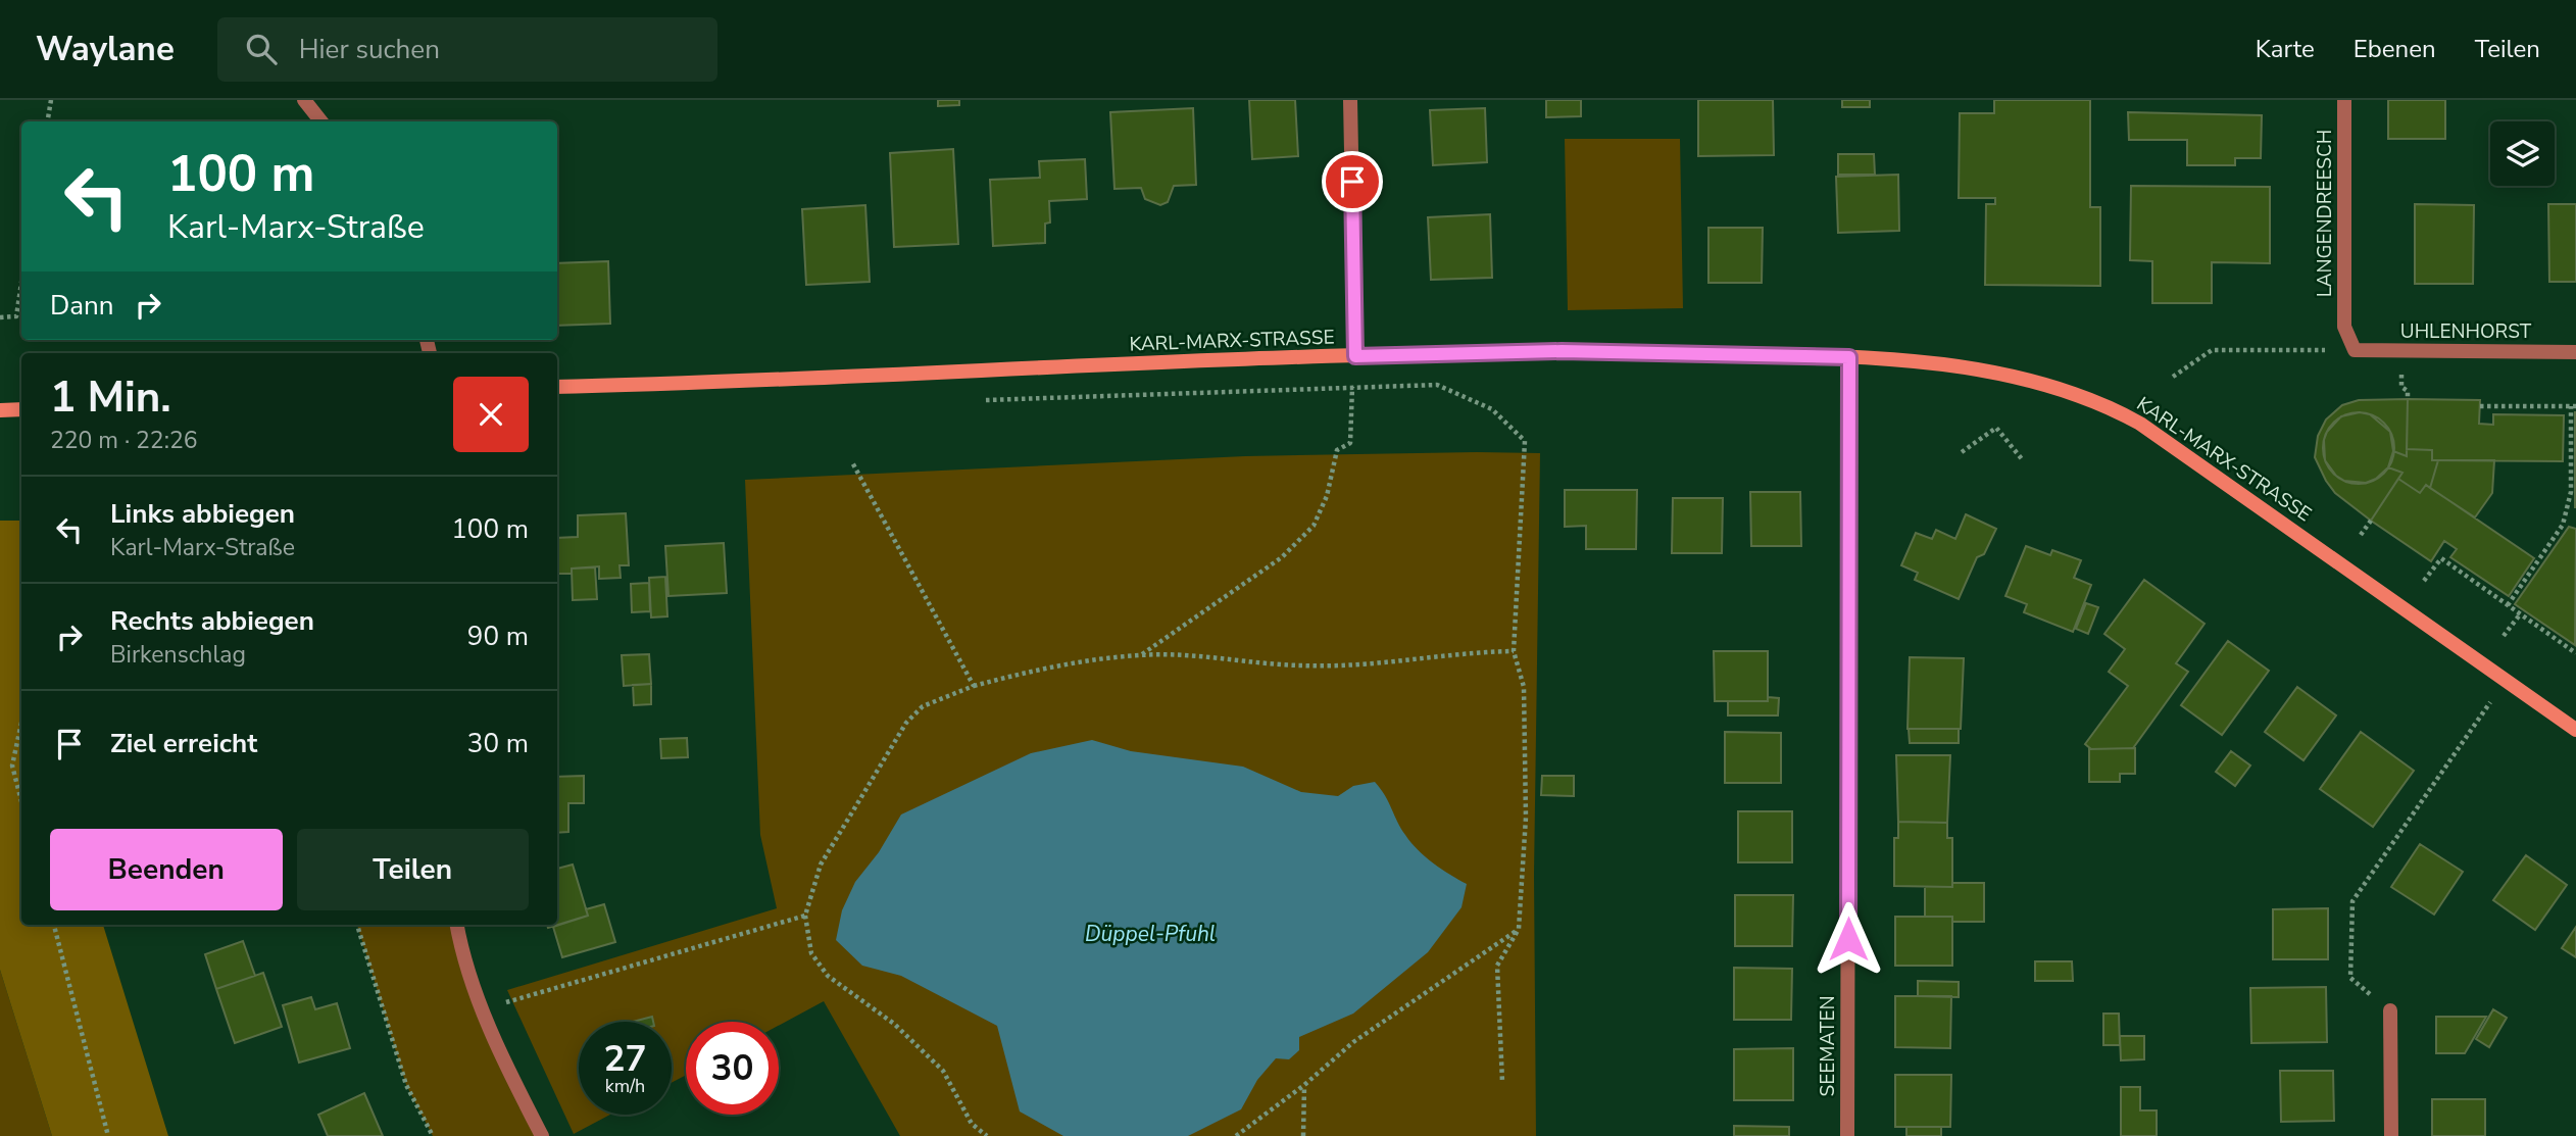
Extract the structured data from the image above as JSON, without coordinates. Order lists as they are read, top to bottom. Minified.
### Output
{"streets":{"street":["LANGENDREESCH","UHLENHORST","KARL-MARX-STRASSE","SEEMATEN"]},"crossings":[["LANGENDREESCH","UHLENHORST"],["KARL-MARX-STRASSE","SEEMATEN"]],"water":["Düppel-Pfuhl"],"page":{"header":"Waylane","search":"Hier suchen","nav":["Karte","Ebenen","Teilen"],"turn":["100 m","Karl-Marx-Straße"],"then":"Dann","heading":["1 Min.","220 m · 22:26"],"list":[{"name":"Links abbiegen","note":"Karl-Marx-Straße","value":"100 m"},{"name":"Rechts abbiegen","note":"Birkenschlag","value":"90 m"},{"name":"Ziel erreicht","value":"30 m"}],"buttons":["Beenden","Teilen"],"speed":"27 km/h","limit":"30"}}
